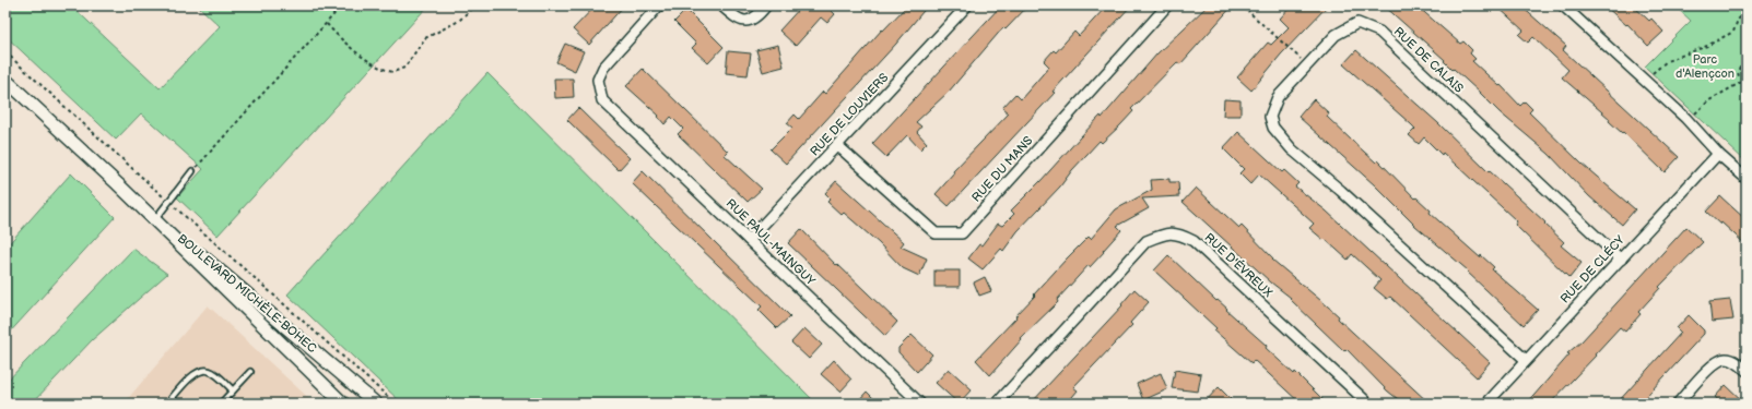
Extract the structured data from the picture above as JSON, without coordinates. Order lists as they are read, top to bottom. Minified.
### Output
{"streets":{"street":["RUE DE CALAIS","RUE DE LOUVIERS","RUE DU MANS","RUE PAUL-MAINGUY","RUE D'ÉVREUX","RUE DE CLÉCY","BOULEVARD MICHÈLE-BOHEC"]},"crossings":[["RUE DE CALAIS","RUE DE CLÉCY"],["RUE DE LOUVIERS","RUE DU MANS"],["RUE DE LOUVIERS","RUE PAUL-MAINGUY"]],"parks":["Parc d'Alençcon"]}
